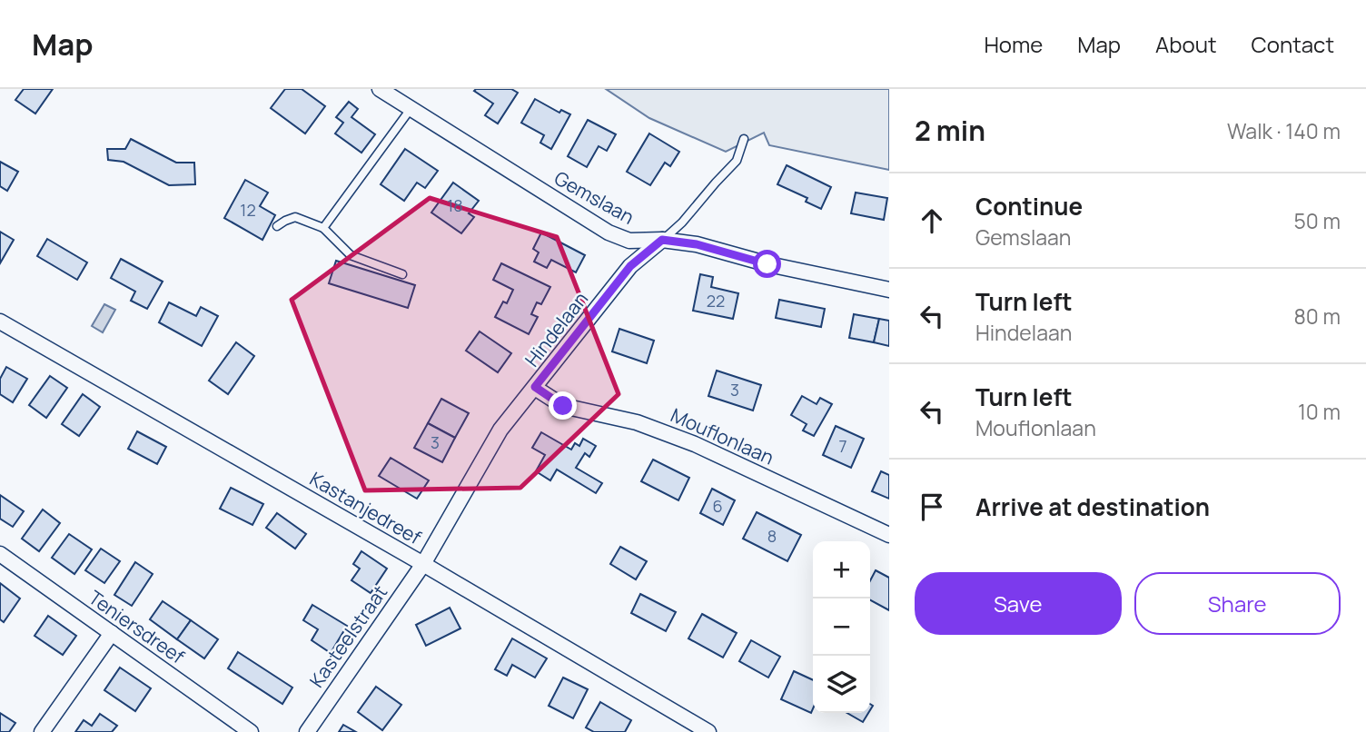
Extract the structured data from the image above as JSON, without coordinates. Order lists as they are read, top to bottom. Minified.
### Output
{"streets":{"street":["Gemslaan","Hindelaan","Mouflonlaan","Kastanjedreef","Teniersdreef","Kasteelstraat"]},"crossings":[["Gemslaan","Hindelaan"],["Hindelaan","Mouflonlaan"],["Hindelaan","Kastanjedreef"],["Hindelaan","Kasteelstraat"],["Kastanjedreef","Kasteelstraat"]],"house_numbers":["18","12","22","3","3","7","6","8"],"page":{"header":"Map","nav":["Home","Map","About","Contact"],"heading":["2 min","Walk · 140 m"],"list":[["Continue","Gemslaan","50 m"],["Turn left","Hindelaan","80 m"],["Turn left","Mouflonlaan","10 m"],"Arrive at destination"],"map_buttons":["+","−"],"buttons":["Save","Share"]}}
